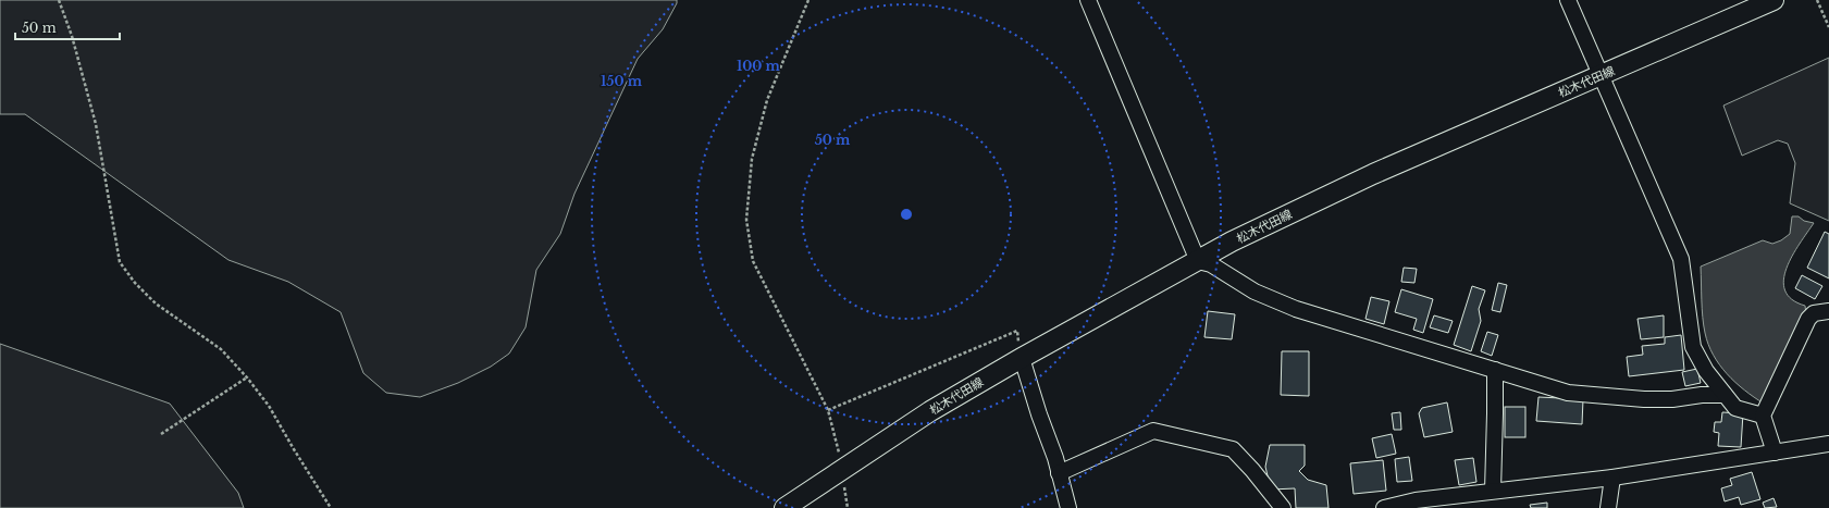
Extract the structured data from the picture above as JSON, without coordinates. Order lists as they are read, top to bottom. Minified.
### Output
{"streets":{"main road":["松木代田線"]},"scale_bar":"50 m","rings":["100 m","150 m","50 m"]}
